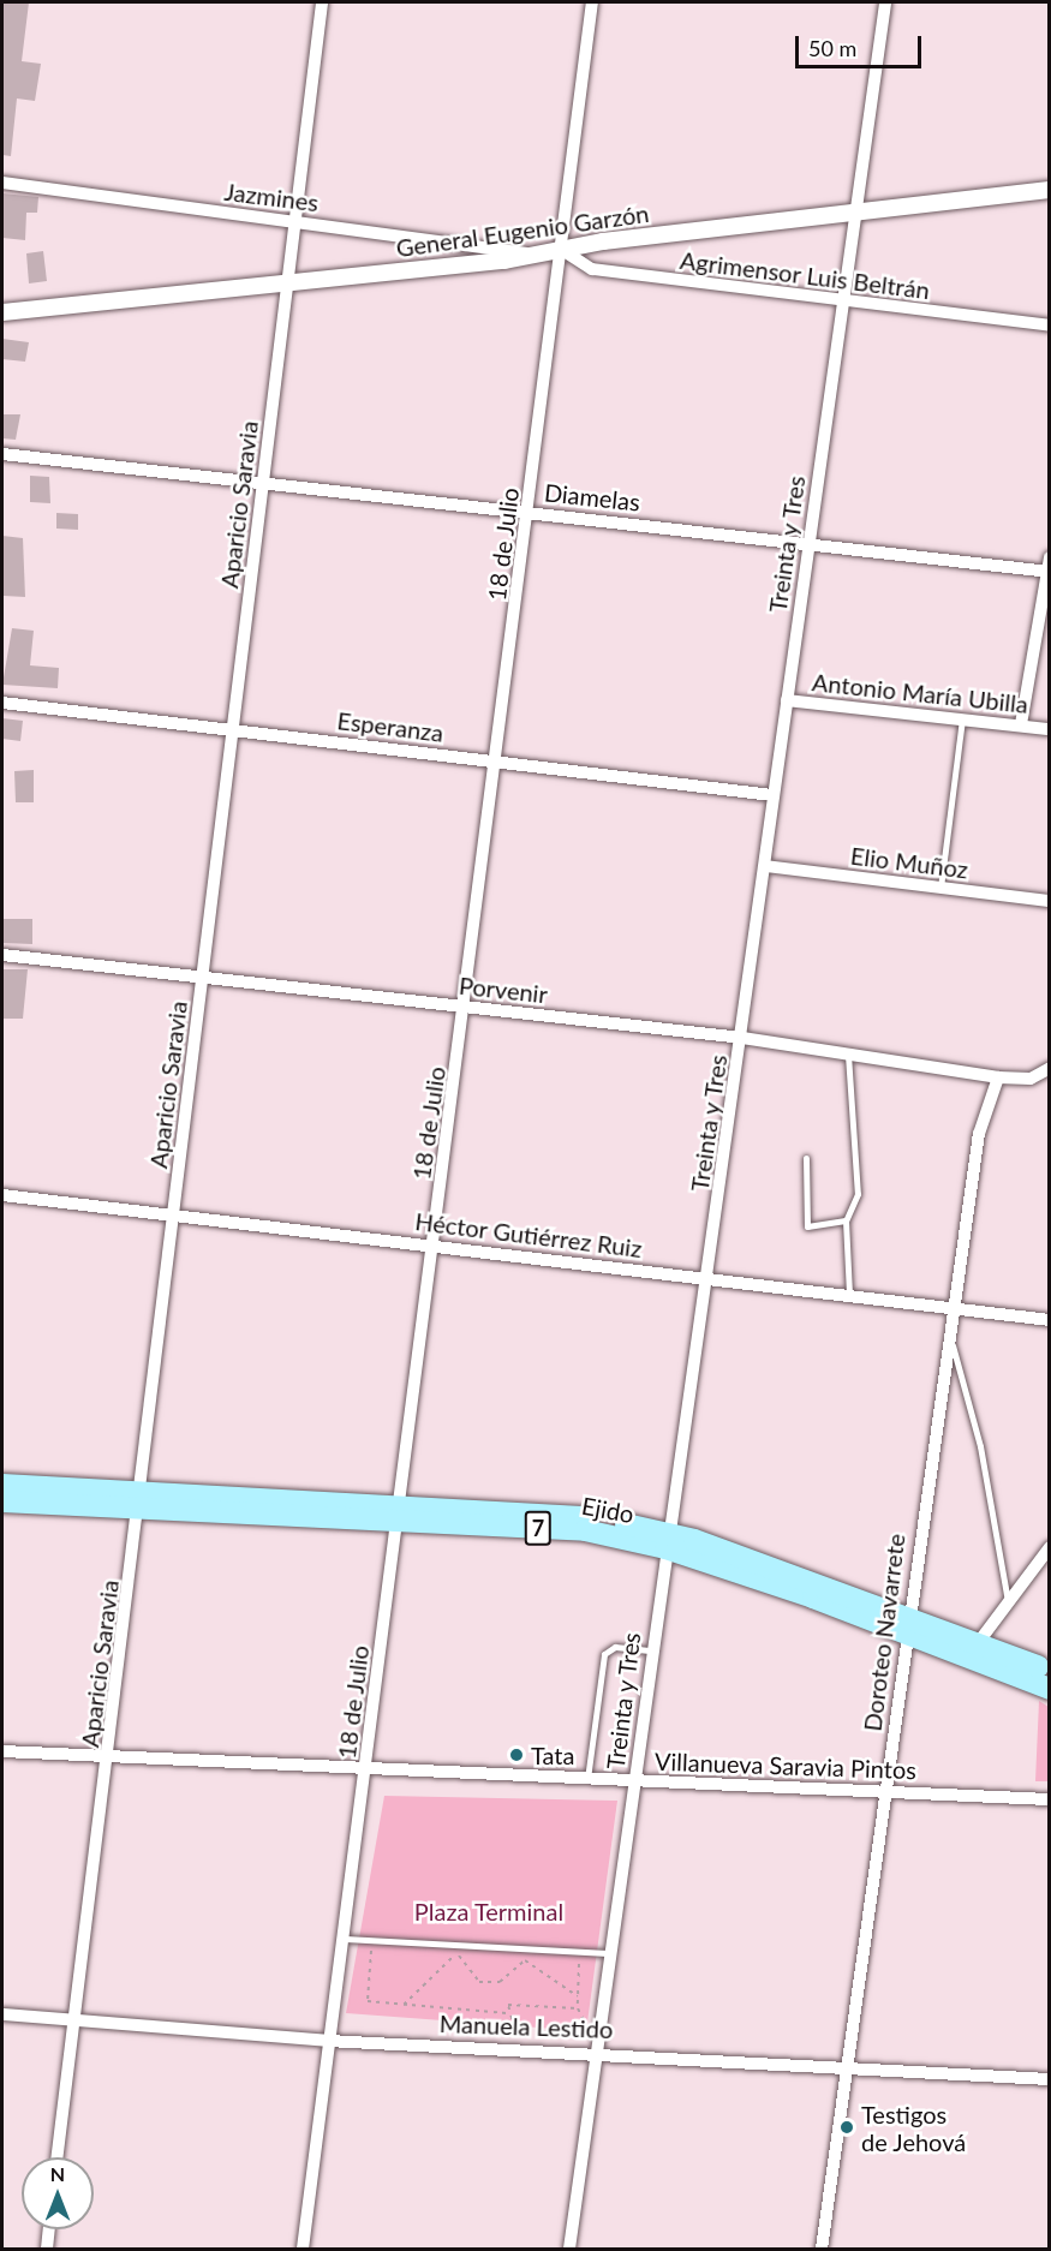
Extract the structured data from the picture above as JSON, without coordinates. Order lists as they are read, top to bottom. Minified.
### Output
{"streets":{"main road":["Ejido","7"],"street":["Jazmines","General Eugenio Garzón","Agrimensor Luis Beltrán","Diamelas","Aparicio Saravia","18 de Julio","Treinta y Tres","Antonio María Ubilla","Esperanza","Elio Muñoz","Porvenir","Héctor Gutiérrez Ruiz","Doroteo Navarrete","Villanueva Saravia Pintos","Manuela Lestido"]},"crossings":[["Jazmines","General Eugenio Garzón"],["Jazmines","Aparicio Saravia"],["General Eugenio Garzón","Agrimensor Luis Beltrán"],["General Eugenio Garzón","Aparicio Saravia"],["General Eugenio Garzón","18 de Julio"],["General Eugenio Garzón","Treinta y Tres"],["Agrimensor Luis Beltrán","18 de Julio"],["Agrimensor Luis Beltrán","Treinta y Tres"],["Diamelas","Aparicio Saravia"],["Diamelas","18 de Julio"],["Diamelas","Treinta y Tres"],["Aparicio Saravia","Esperanza"],["Aparicio Saravia","Porvenir"],["Aparicio Saravia","Héctor Gutiérrez Ruiz"],["Aparicio Saravia","Ejido"],["Aparicio Saravia","Villanueva Saravia Pintos"],["Aparicio Saravia","Manuela Lestido"],["18 de Julio","Esperanza"],["18 de Julio","Porvenir"],["18 de Julio","Héctor Gutiérrez Ruiz"],["18 de Julio","Ejido"],["18 de Julio","Villanueva Saravia Pintos"],["18 de Julio","Manuela Lestido"],["Treinta y Tres","Antonio María Ubilla"],["Treinta y Tres","Esperanza"],["Treinta y Tres","Elio Muñoz"],["Treinta y Tres","Porvenir"],["Treinta y Tres","Héctor Gutiérrez Ruiz"],["Treinta y Tres","Ejido"],["Treinta y Tres","Villanueva Saravia Pintos"],["Treinta y Tres","Manuela Lestido"],["Porvenir","Doroteo Navarrete"],["Héctor Gutiérrez Ruiz","Doroteo Navarrete"],["Ejido","Doroteo Navarrete"],["Doroteo Navarrete","Villanueva Saravia Pintos"],["Doroteo Navarrete","Manuela Lestido"]],"parks":["Plaza Terminal"],"places":["Tata","Testigos de Jehová"],"scale_bar":"50 m","north":"top"}
